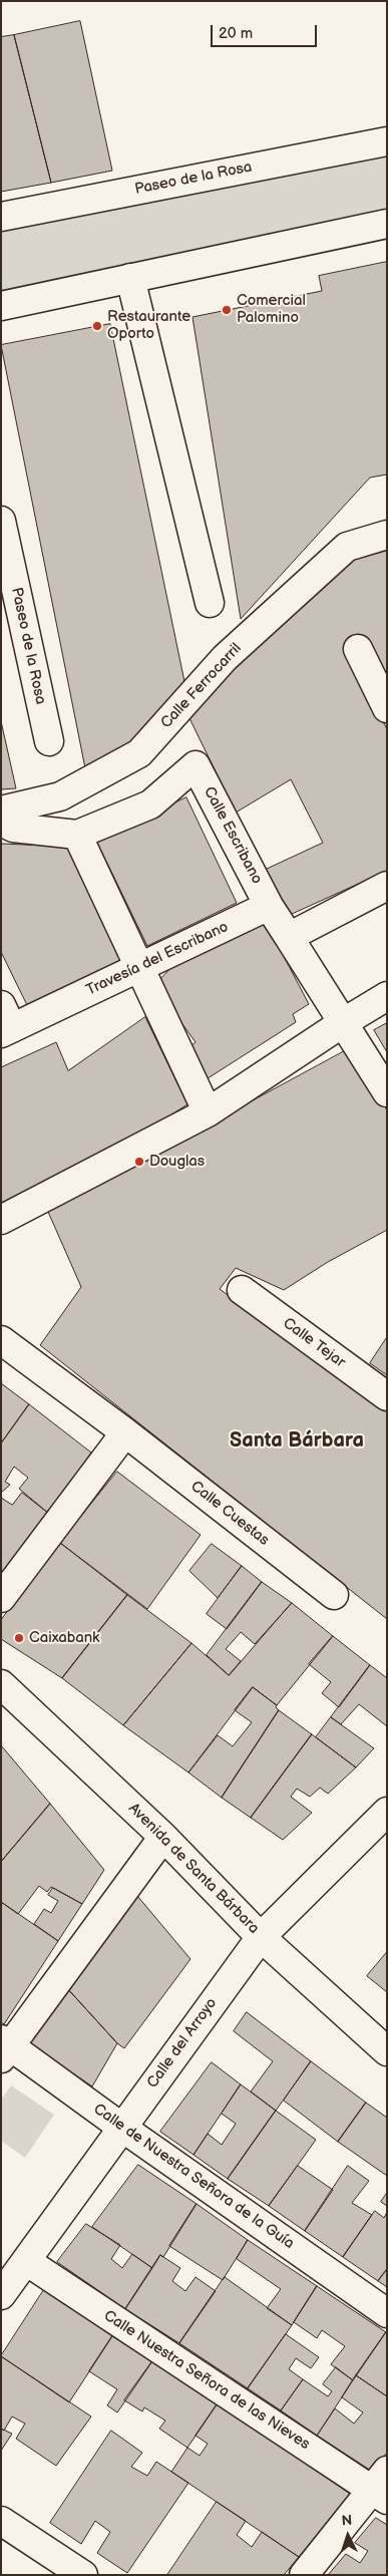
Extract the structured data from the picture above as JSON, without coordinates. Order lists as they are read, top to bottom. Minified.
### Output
{"streets":{"street":["Paseo de la Rosa","Calle Ferrocarril","Calle Escribano","Travesía del Escribano","Calle Tejar","Calle Cuestas","Avenida de Santa Bárbara","Calle del Arroyo","Calle de Nuestra Señora de la Guía","Calle Nuestra Señora de las Nieves"]},"crossings":[["Calle Escribano","Travesía del Escribano"],["Avenida de Santa Bárbara","Calle del Arroyo"],["Calle del Arroyo","Calle de Nuestra Señora de la Guía"],["Calle del Arroyo","Calle Nuestra Señora de las Nieves"]],"districts":["Santa Bárbara"],"places":["Comercial Palomino","Restaurante Oporto","Douglas","Caixabank"],"scale_bar":"20 m","north":"top"}
